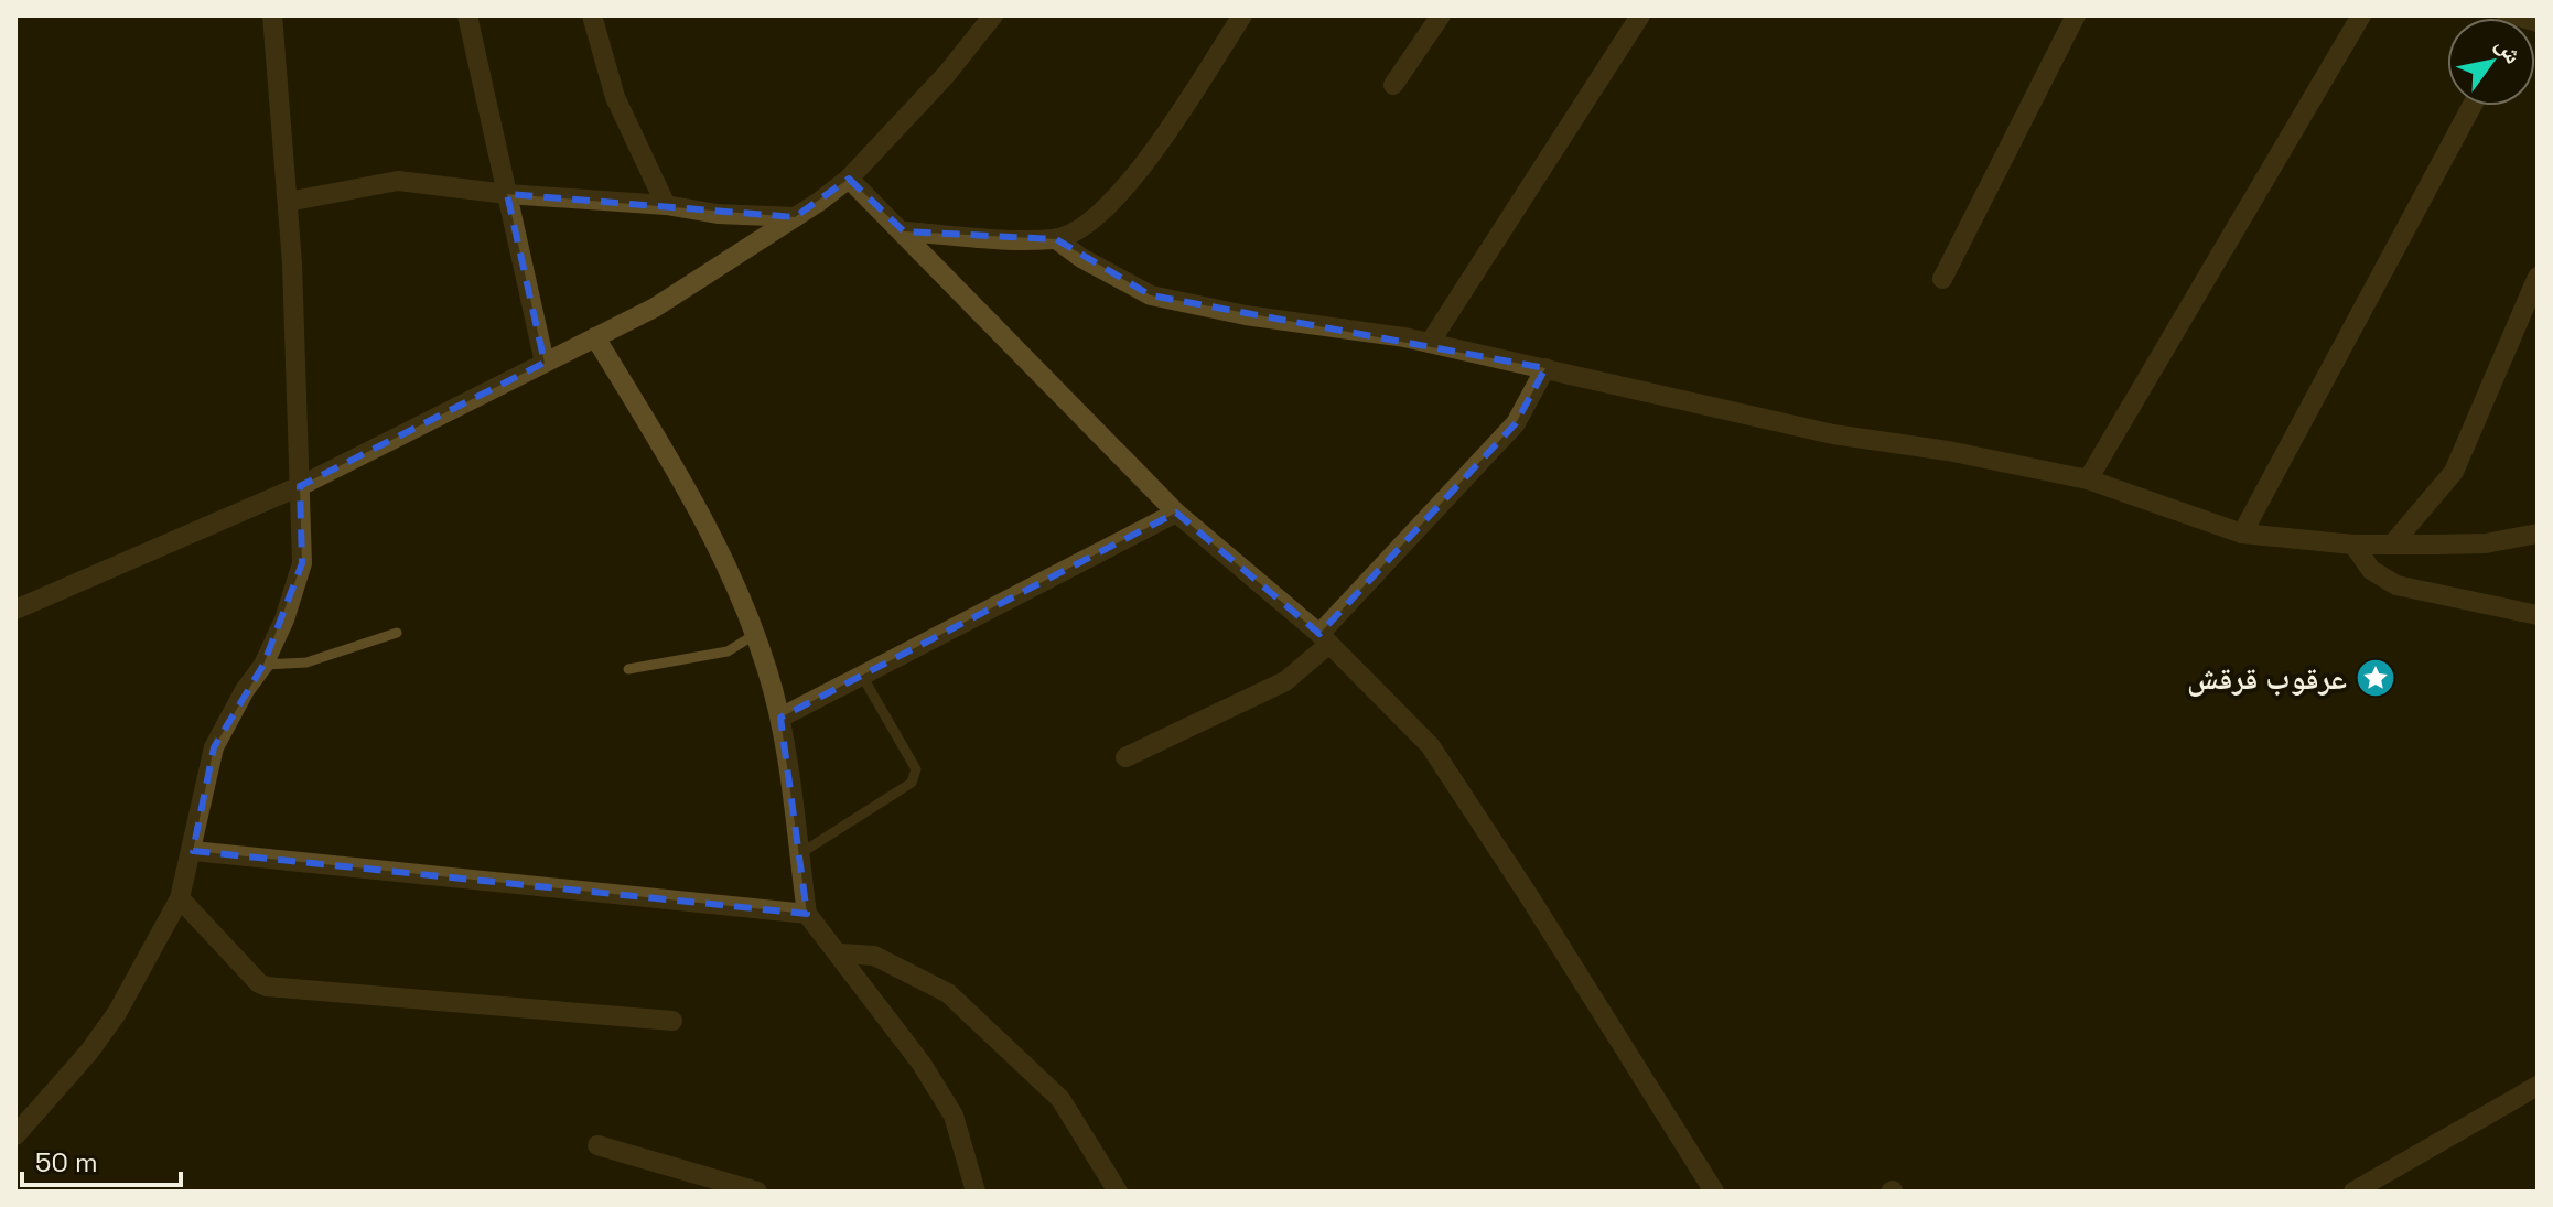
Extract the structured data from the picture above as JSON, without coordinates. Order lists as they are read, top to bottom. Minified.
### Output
{"places":{"place":["عرقوب قرقش"]},"scale_bar":"50 m","north":"top right"}
